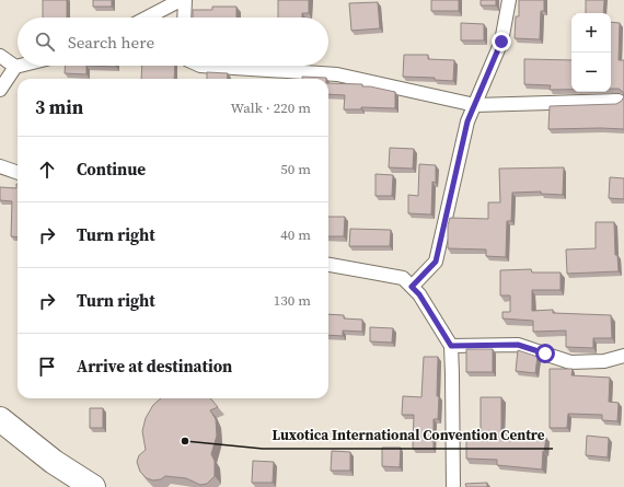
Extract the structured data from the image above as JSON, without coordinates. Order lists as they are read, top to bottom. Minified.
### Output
{"places":["Luxotica International Convention Centre"],"page":{"map_buttons":["+","−"],"search":"Search here","heading":["3 min","Walk · 220 m"],"list":[["Continue","50 m"],["Turn right","40 m"],["Turn right","130 m"],"Arrive at destination"]}}
